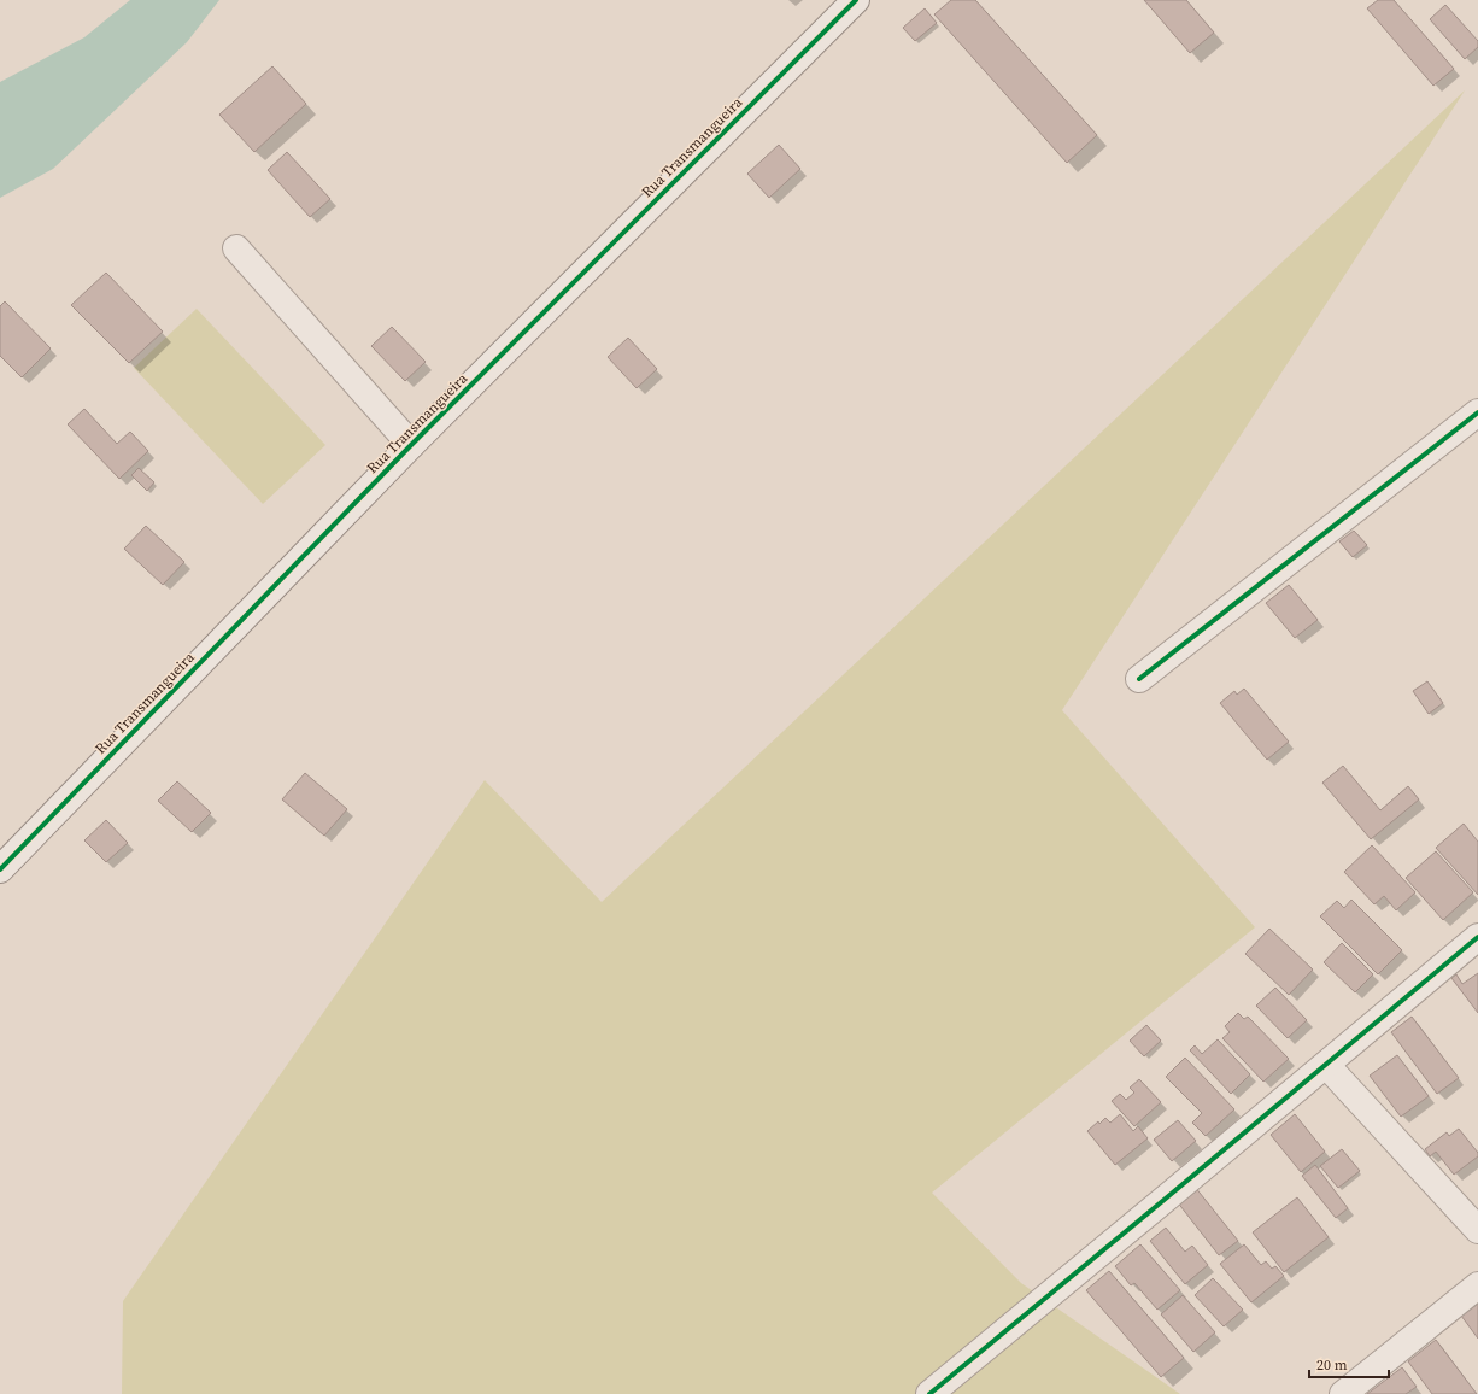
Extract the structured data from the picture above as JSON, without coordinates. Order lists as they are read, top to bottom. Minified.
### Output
{"streets":{"street":["Rua Transmangueira"]},"scale_bar":"20 m"}
